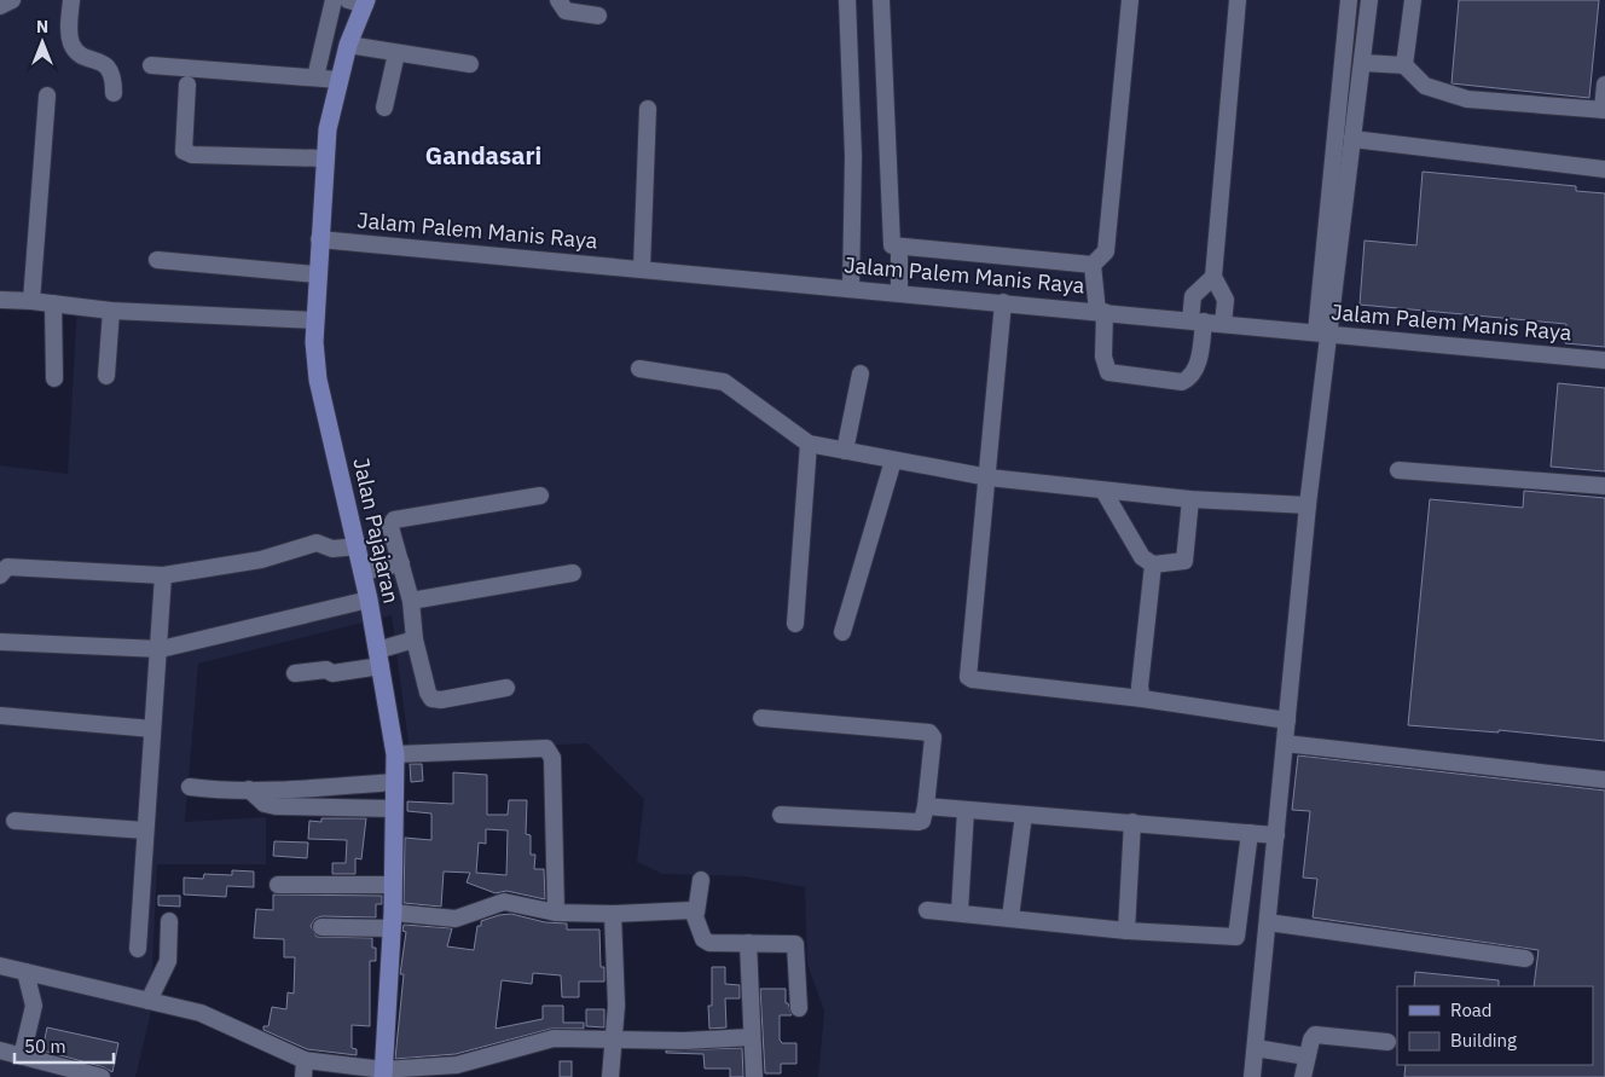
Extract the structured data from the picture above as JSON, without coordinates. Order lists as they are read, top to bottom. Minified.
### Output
{"streets":{"main road":["Jalan Pajajaran"],"street":["Jalam Palem Manis Raya"]},"crossings":[["Jalam Palem Manis Raya","Jalan Pajajaran"]],"districts":["Gandasari"],"legend":["Road","Building"],"scale_bar":"50 m","north":"top"}
